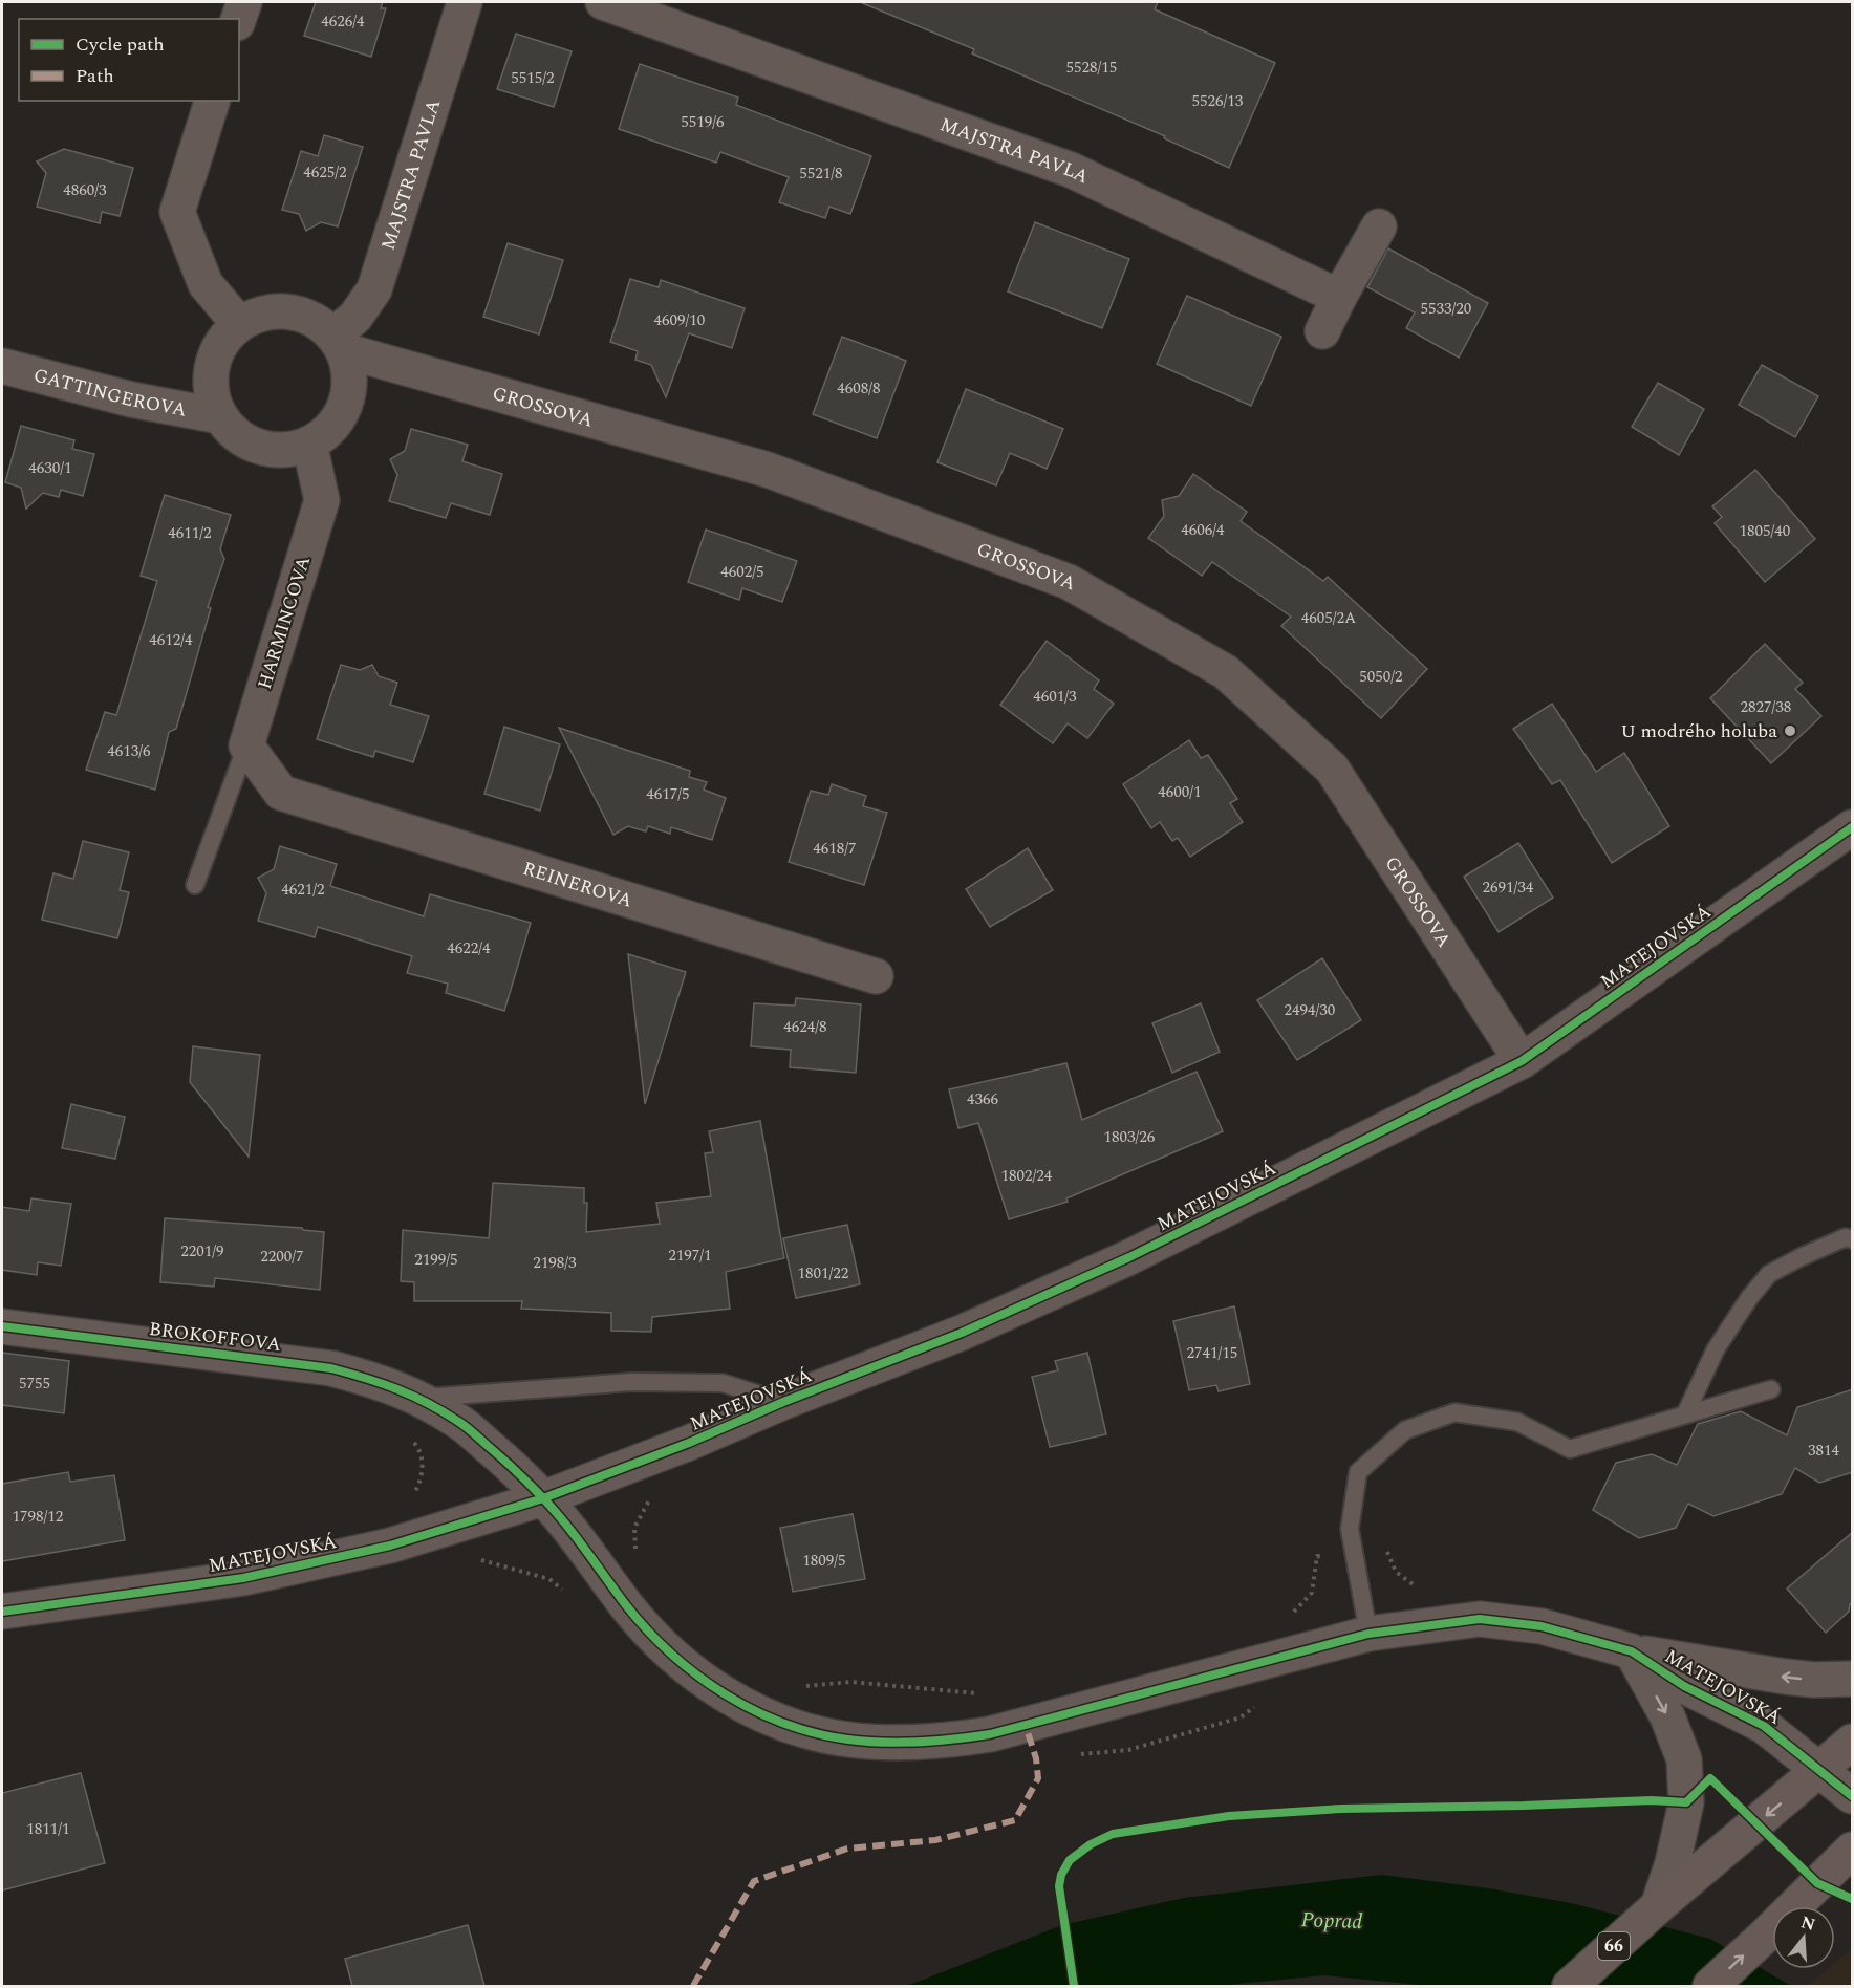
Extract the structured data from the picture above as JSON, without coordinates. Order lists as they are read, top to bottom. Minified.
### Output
{"streets":{"main road":["66"],"street":["MAJSTRA PAVLA","GATTINGEROVA","GROSSOVA","HARMINCOVA","REINEROVA","MATEJOVSKÁ","BROKOFFOVA"]},"crossings":[["MAJSTRA PAVLA","GATTINGEROVA"],["MAJSTRA PAVLA","GROSSOVA"],["MAJSTRA PAVLA","HARMINCOVA"],["GATTINGEROVA","GROSSOVA"],["GATTINGEROVA","HARMINCOVA"],["GROSSOVA","HARMINCOVA"],["GROSSOVA","MATEJOVSKÁ"],["HARMINCOVA","REINEROVA"],["MATEJOVSKÁ","BROKOFFOVA"],["MATEJOVSKÁ","66"]],"water":["Poprad"],"places":["U modrého holuba"],"house_numbers":["4626/4","5528/15","5515/2","5526/13","5519/6","4625/2","5521/8","4860/3","5533/20","4609/10","4608/8","4630/1","4606/4","1805/40","4611/2","4602/5","4605/2A","4612/4","5050/2","4601/3","2827/38","4613/6","4600/1","4617/5","4618/7","2691/34","4621/2","4622/4","2494/30","4624/8","4366","1803/26","1802/24","2201/9","2197/1","2200/7","2199/5","2198/3","1801/22","2741/15","5755","3814","1798/12","1809/5","1811/1"],"legend":["Cycle path","Path"],"north":"top"}
